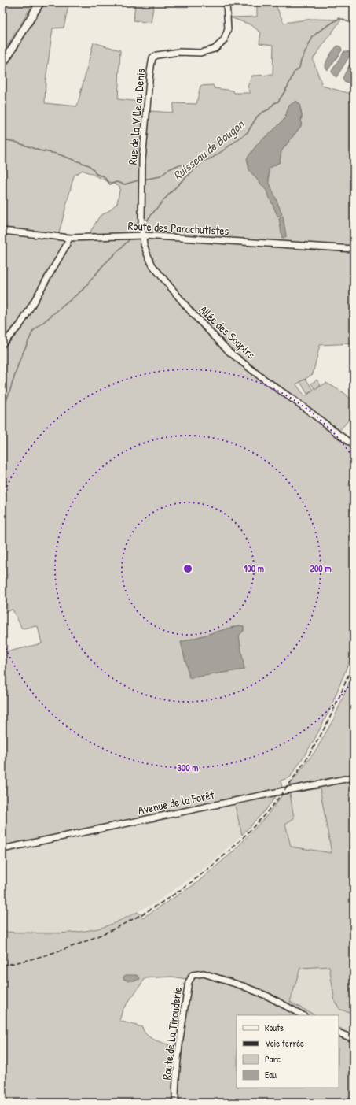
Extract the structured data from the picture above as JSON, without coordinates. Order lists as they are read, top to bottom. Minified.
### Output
{"streets":{"street":["Rue de la Ville au Denis","Route des Parachutistes","Allée des Soupirs","Avenue de la Forêt","Route de La Tirauderie"]},"crossings":[["Rue de la Ville au Denis","Route des Parachutistes"],["Rue de la Ville au Denis","Allée des Soupirs"],["Route des Parachutistes","Allée des Soupirs"]],"water":["Ruisseau de Bougon"],"legend":["Route","Voie ferrée","Parc","Eau"],"rings":["100 m","200 m","300 m"]}
